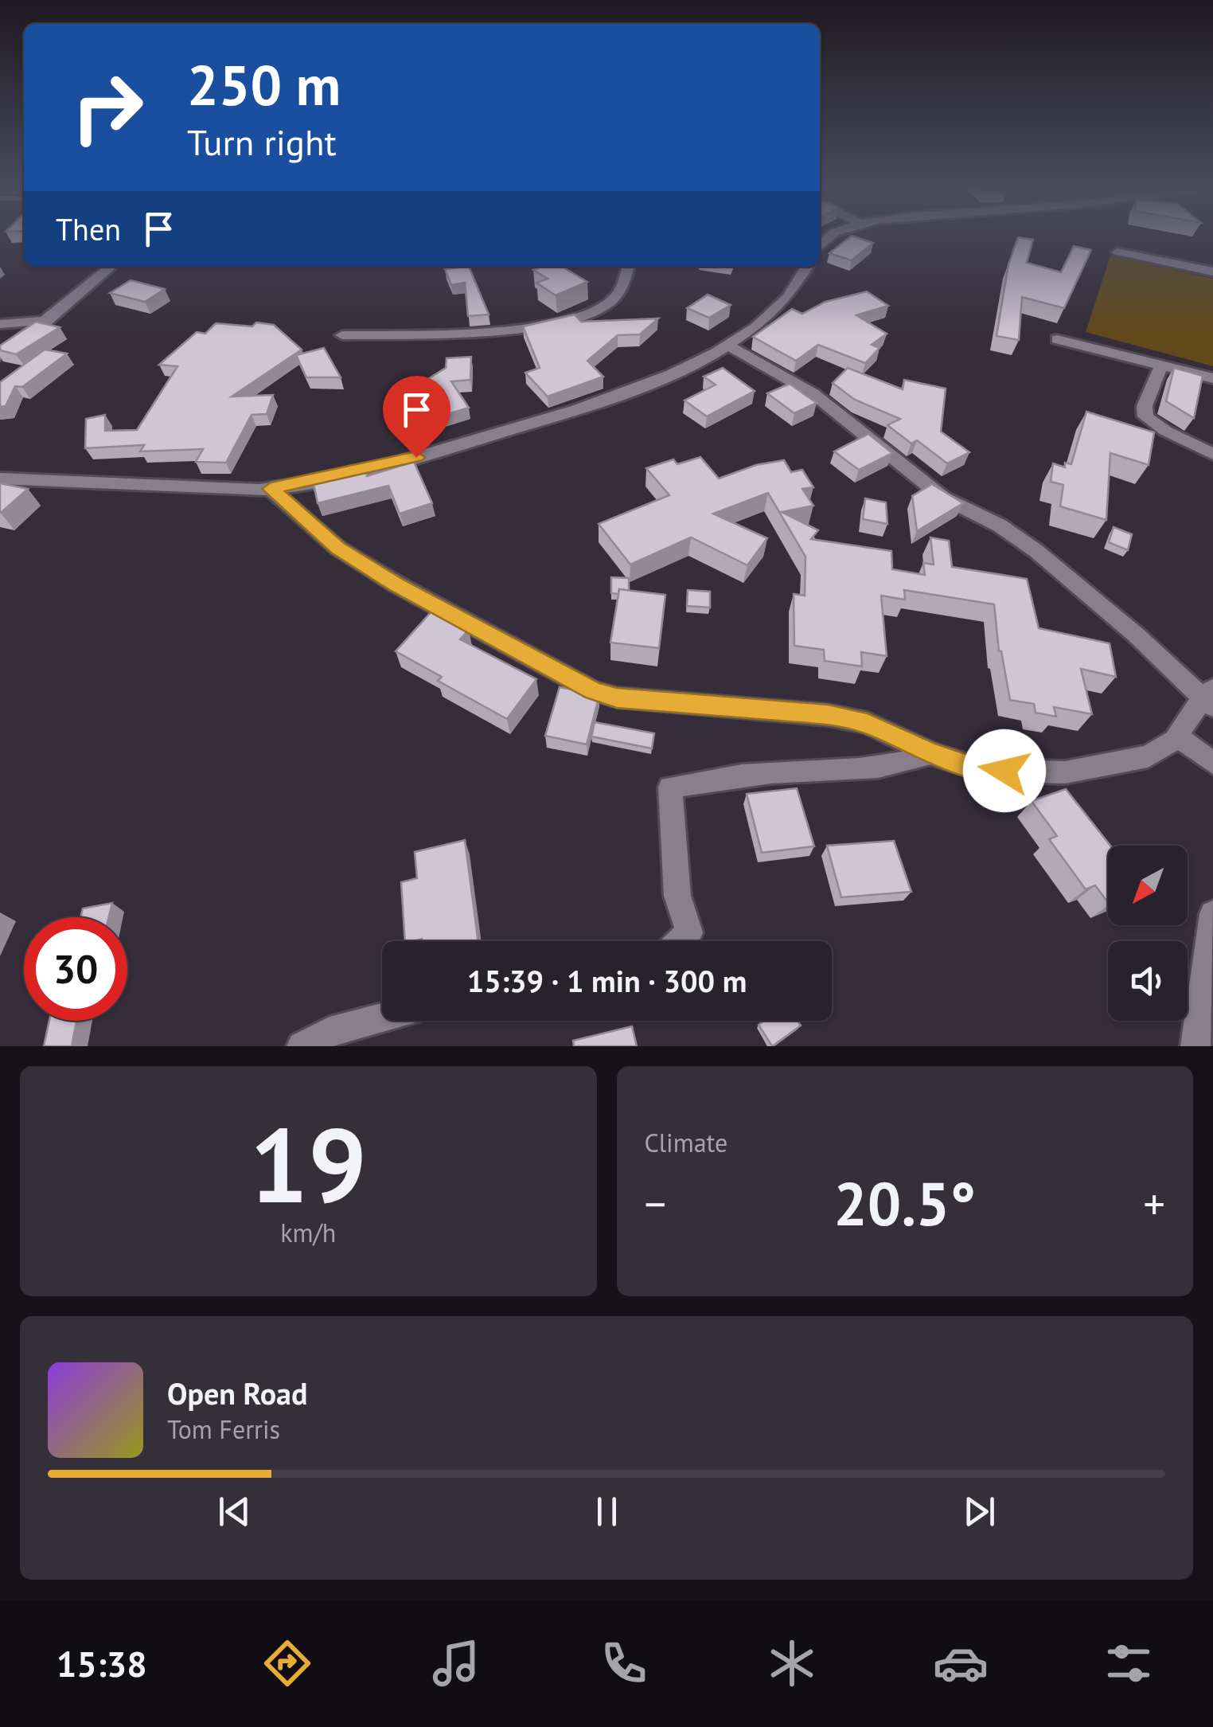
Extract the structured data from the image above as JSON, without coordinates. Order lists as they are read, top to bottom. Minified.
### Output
{"north":"bottom left","page":{"turn":["250 m","Turn right"],"then":"Then","limit":"30","trip":"15:39 · 1 min · 300 m","tile":[["19","km/h"],"Climate"],"heat":["−","20.5°","+"],"song":["Open Road","Tom Ferris"],"tabs":"15:38"}}
